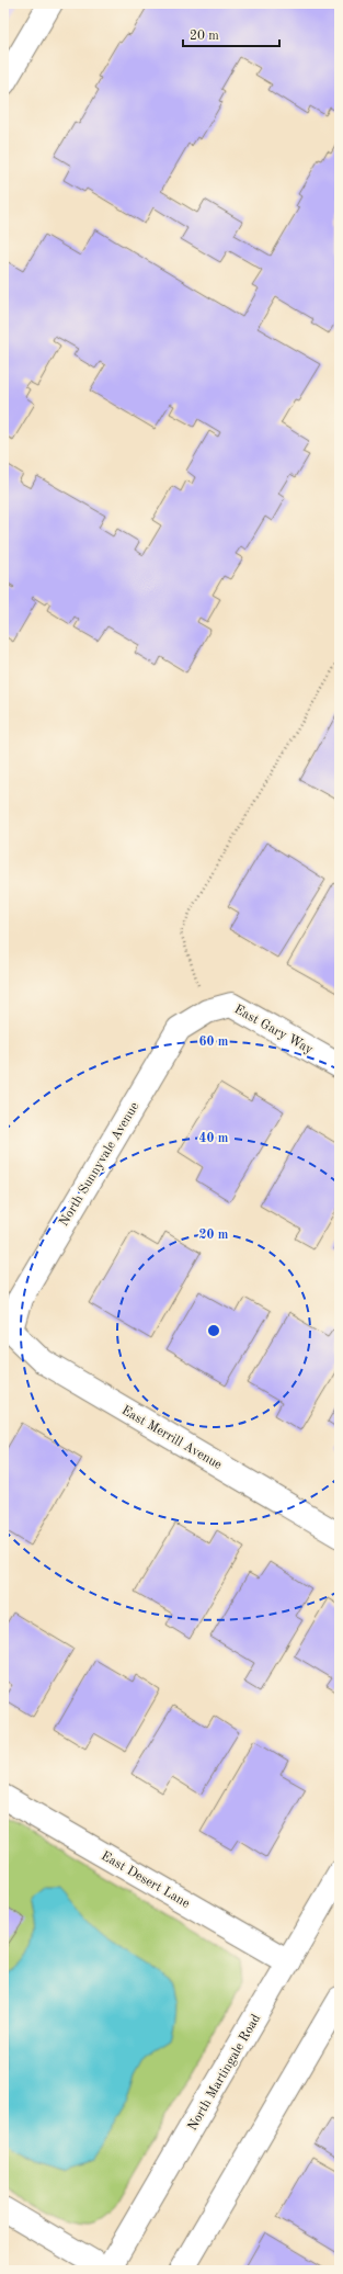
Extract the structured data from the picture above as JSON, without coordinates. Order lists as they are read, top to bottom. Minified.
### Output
{"streets":{"street":["East Gary Way","North Sunnyvale Avenue","East Merrill Avenue","East Desert Lane","North Martingale Road"]},"crossings":[["East Gary Way","North Sunnyvale Avenue"],["North Sunnyvale Avenue","East Merrill Avenue"],["East Desert Lane","North Martingale Road"]],"scale_bar":"20 m","rings":["60 m","40 m","20 m"]}
